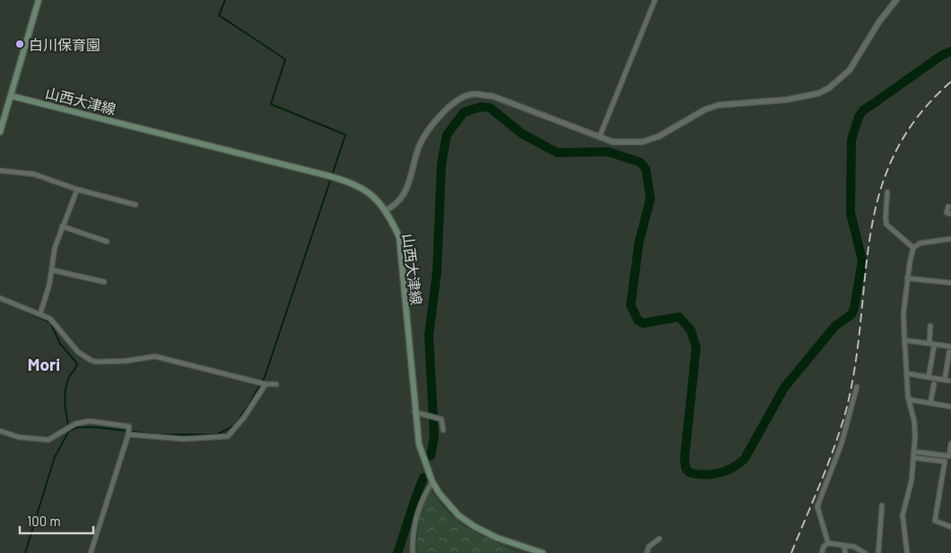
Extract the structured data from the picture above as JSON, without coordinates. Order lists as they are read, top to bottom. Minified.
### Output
{"streets":{"main road":["山西大津線"]},"districts":["Mori"],"places":["白川保育園"],"scale_bar":"100 m"}
